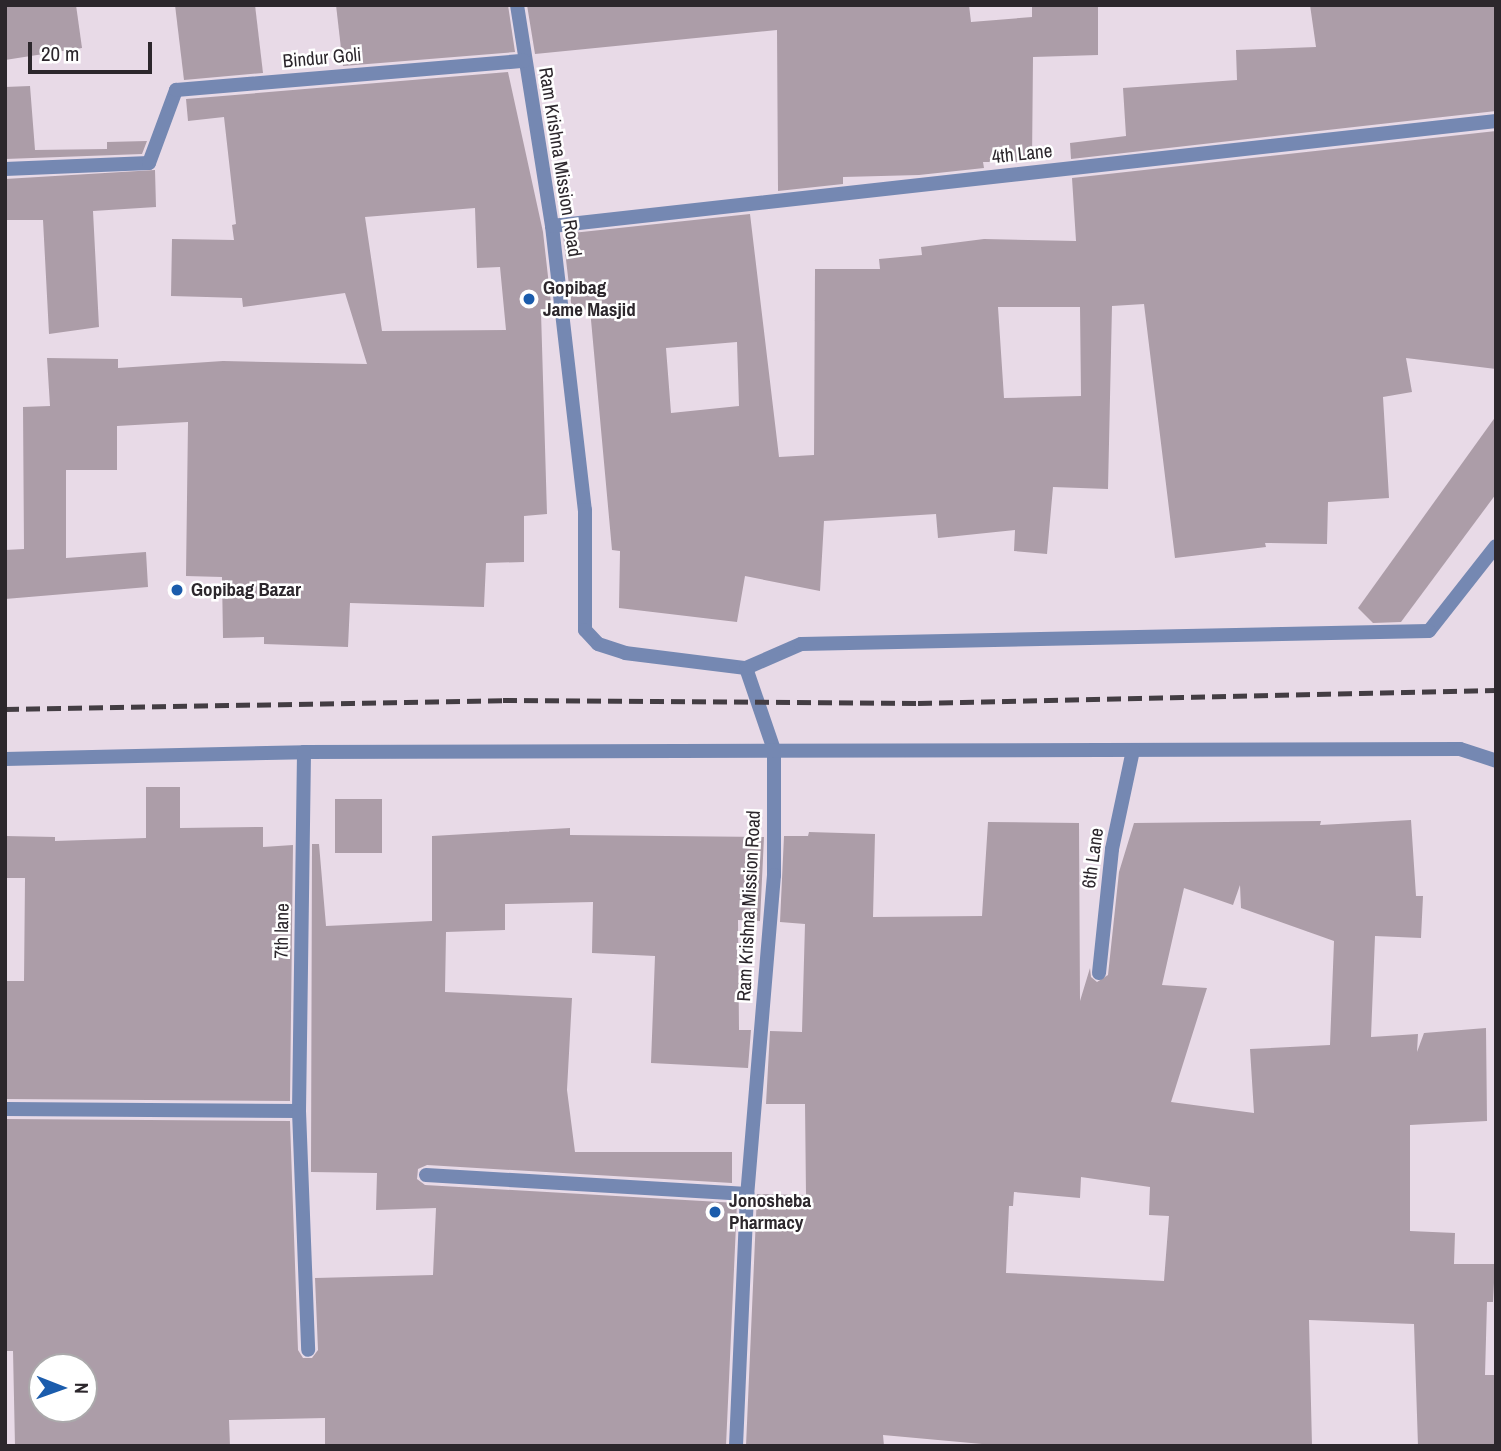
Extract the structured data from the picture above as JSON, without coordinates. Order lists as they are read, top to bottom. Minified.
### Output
{"streets":{"street":["Bindur Goli","4th Lane","Ram Krishna Mission Road","6th Lane","7th lane"]},"crossings":[["Bindur Goli","Ram Krishna Mission Road"],["4th Lane","Ram Krishna Mission Road"]],"places":["Gopibag Jame Masjid","Gopibag Bazar","Jonosheba Pharmacy"],"scale_bar":"20 m","north":"right"}
